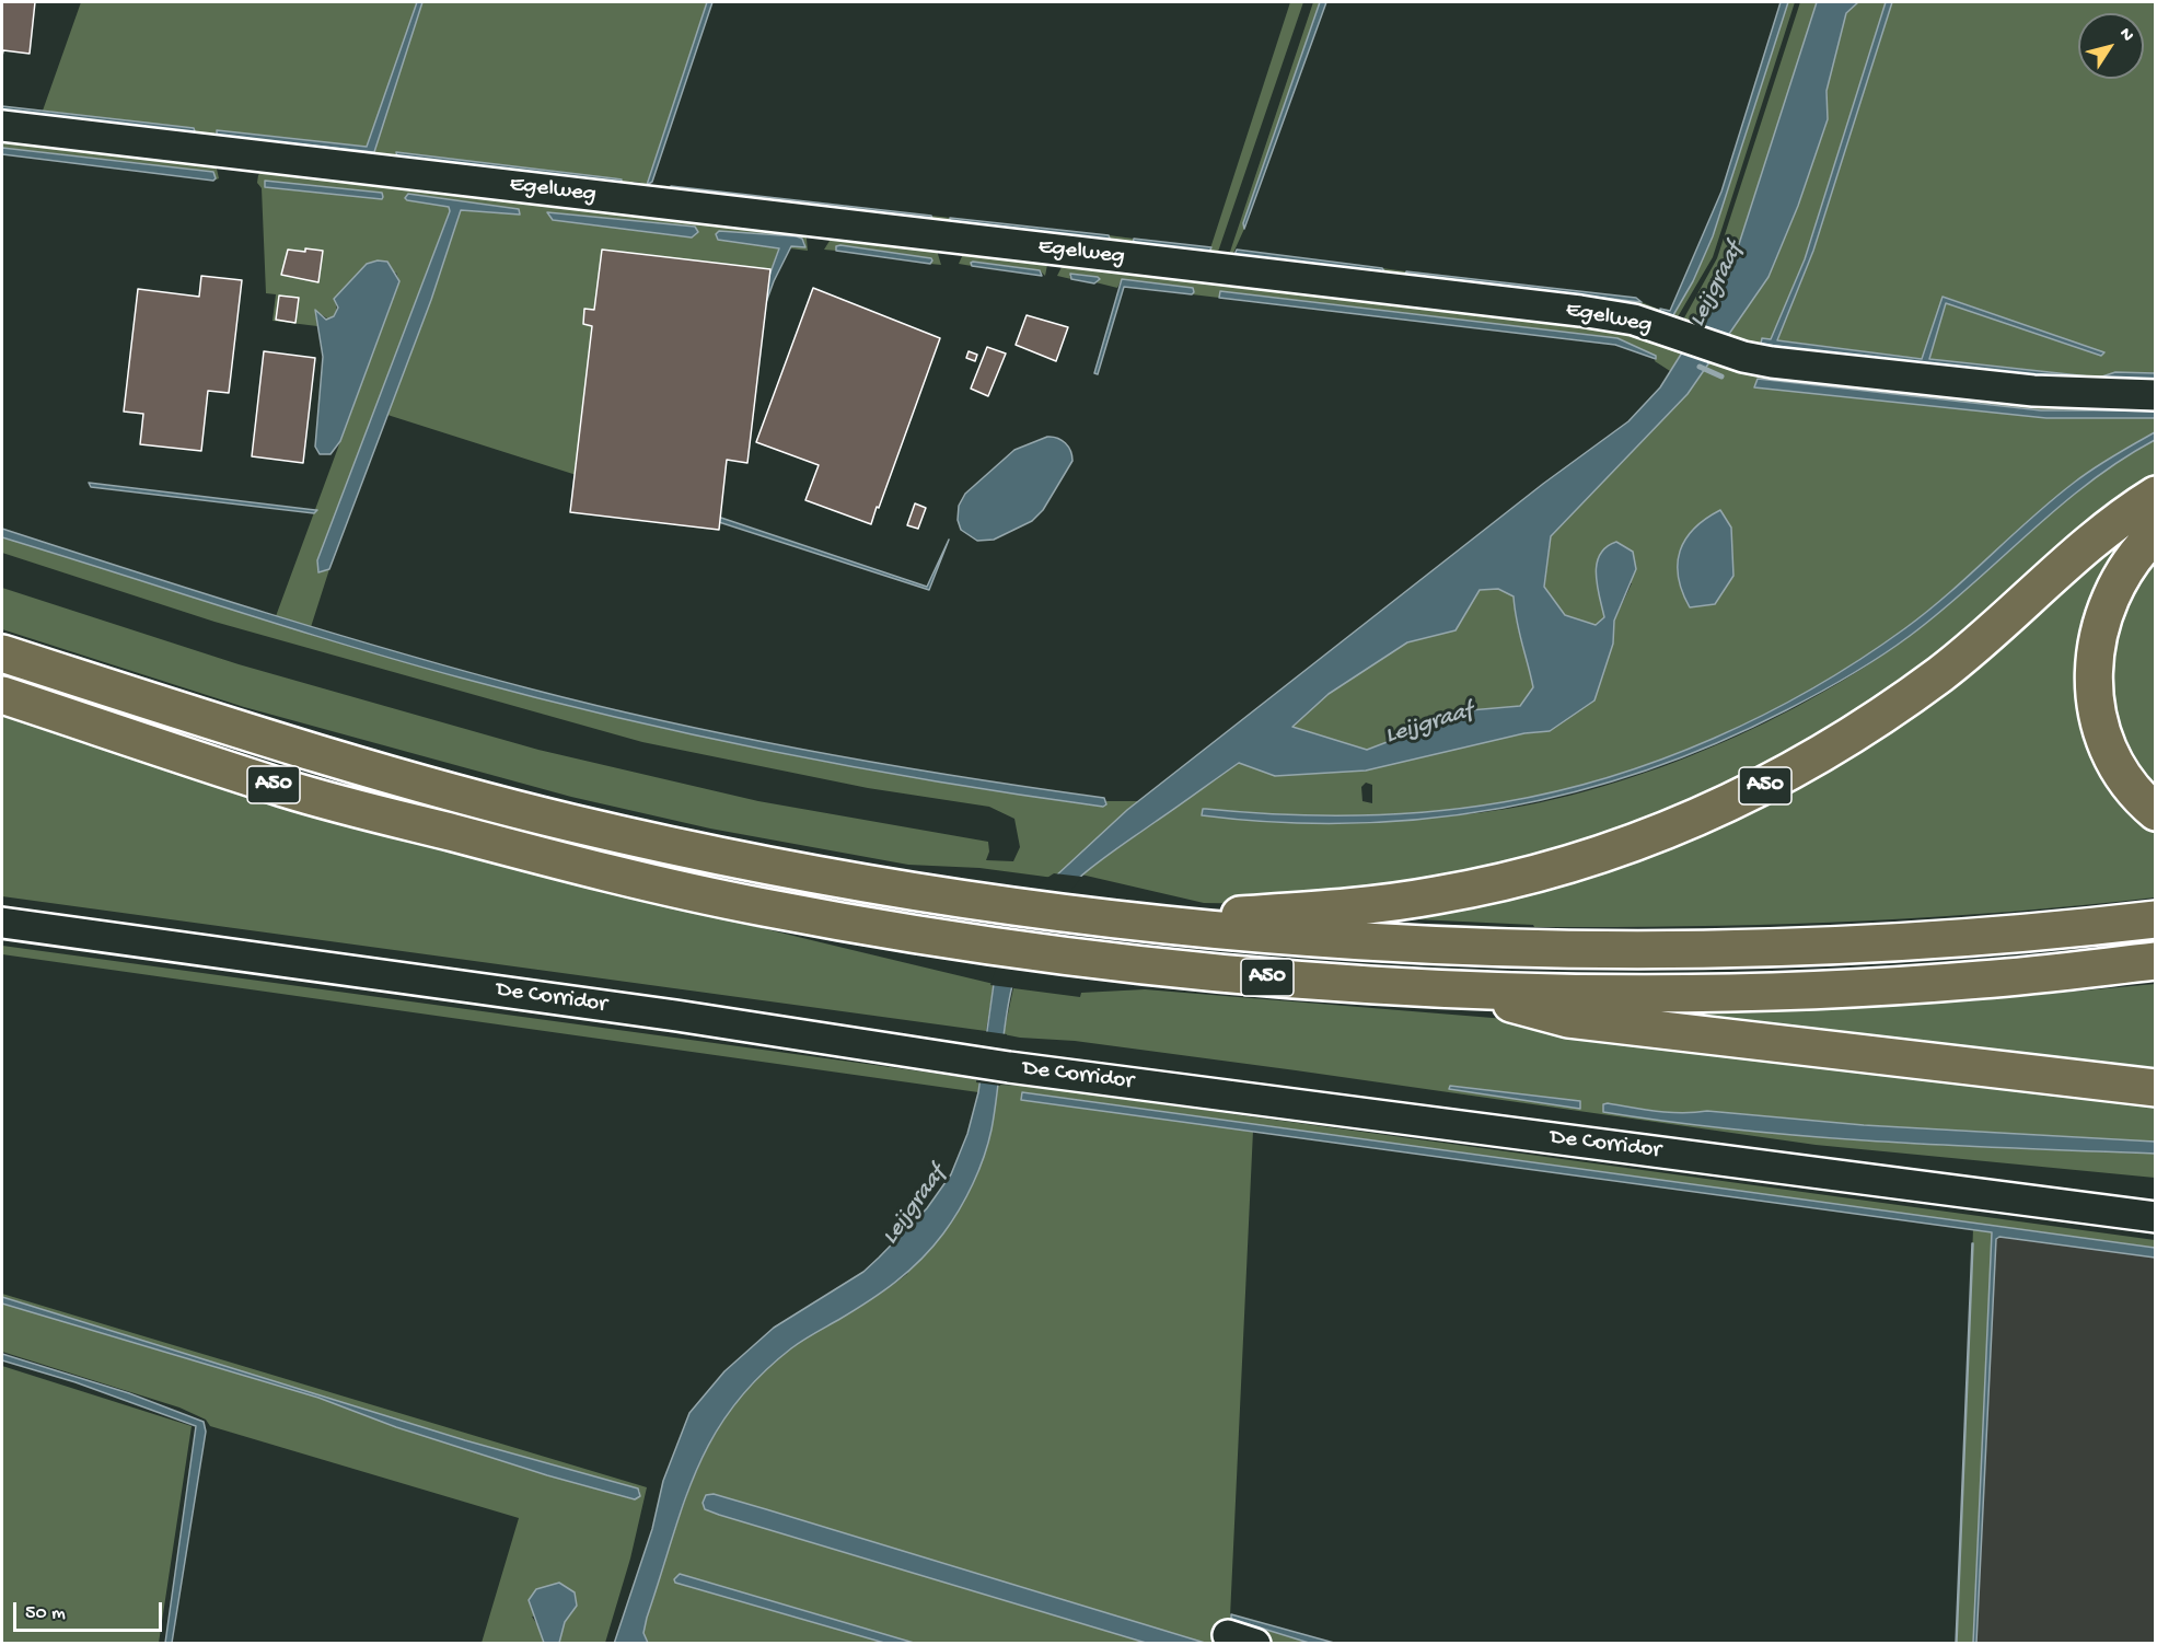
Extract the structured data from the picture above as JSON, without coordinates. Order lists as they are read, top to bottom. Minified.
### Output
{"streets":{"highway":["A50"],"street":["Egelweg","De Corridor"]},"water":["Leijgraaf"],"scale_bar":"50 m","north":"top right"}
